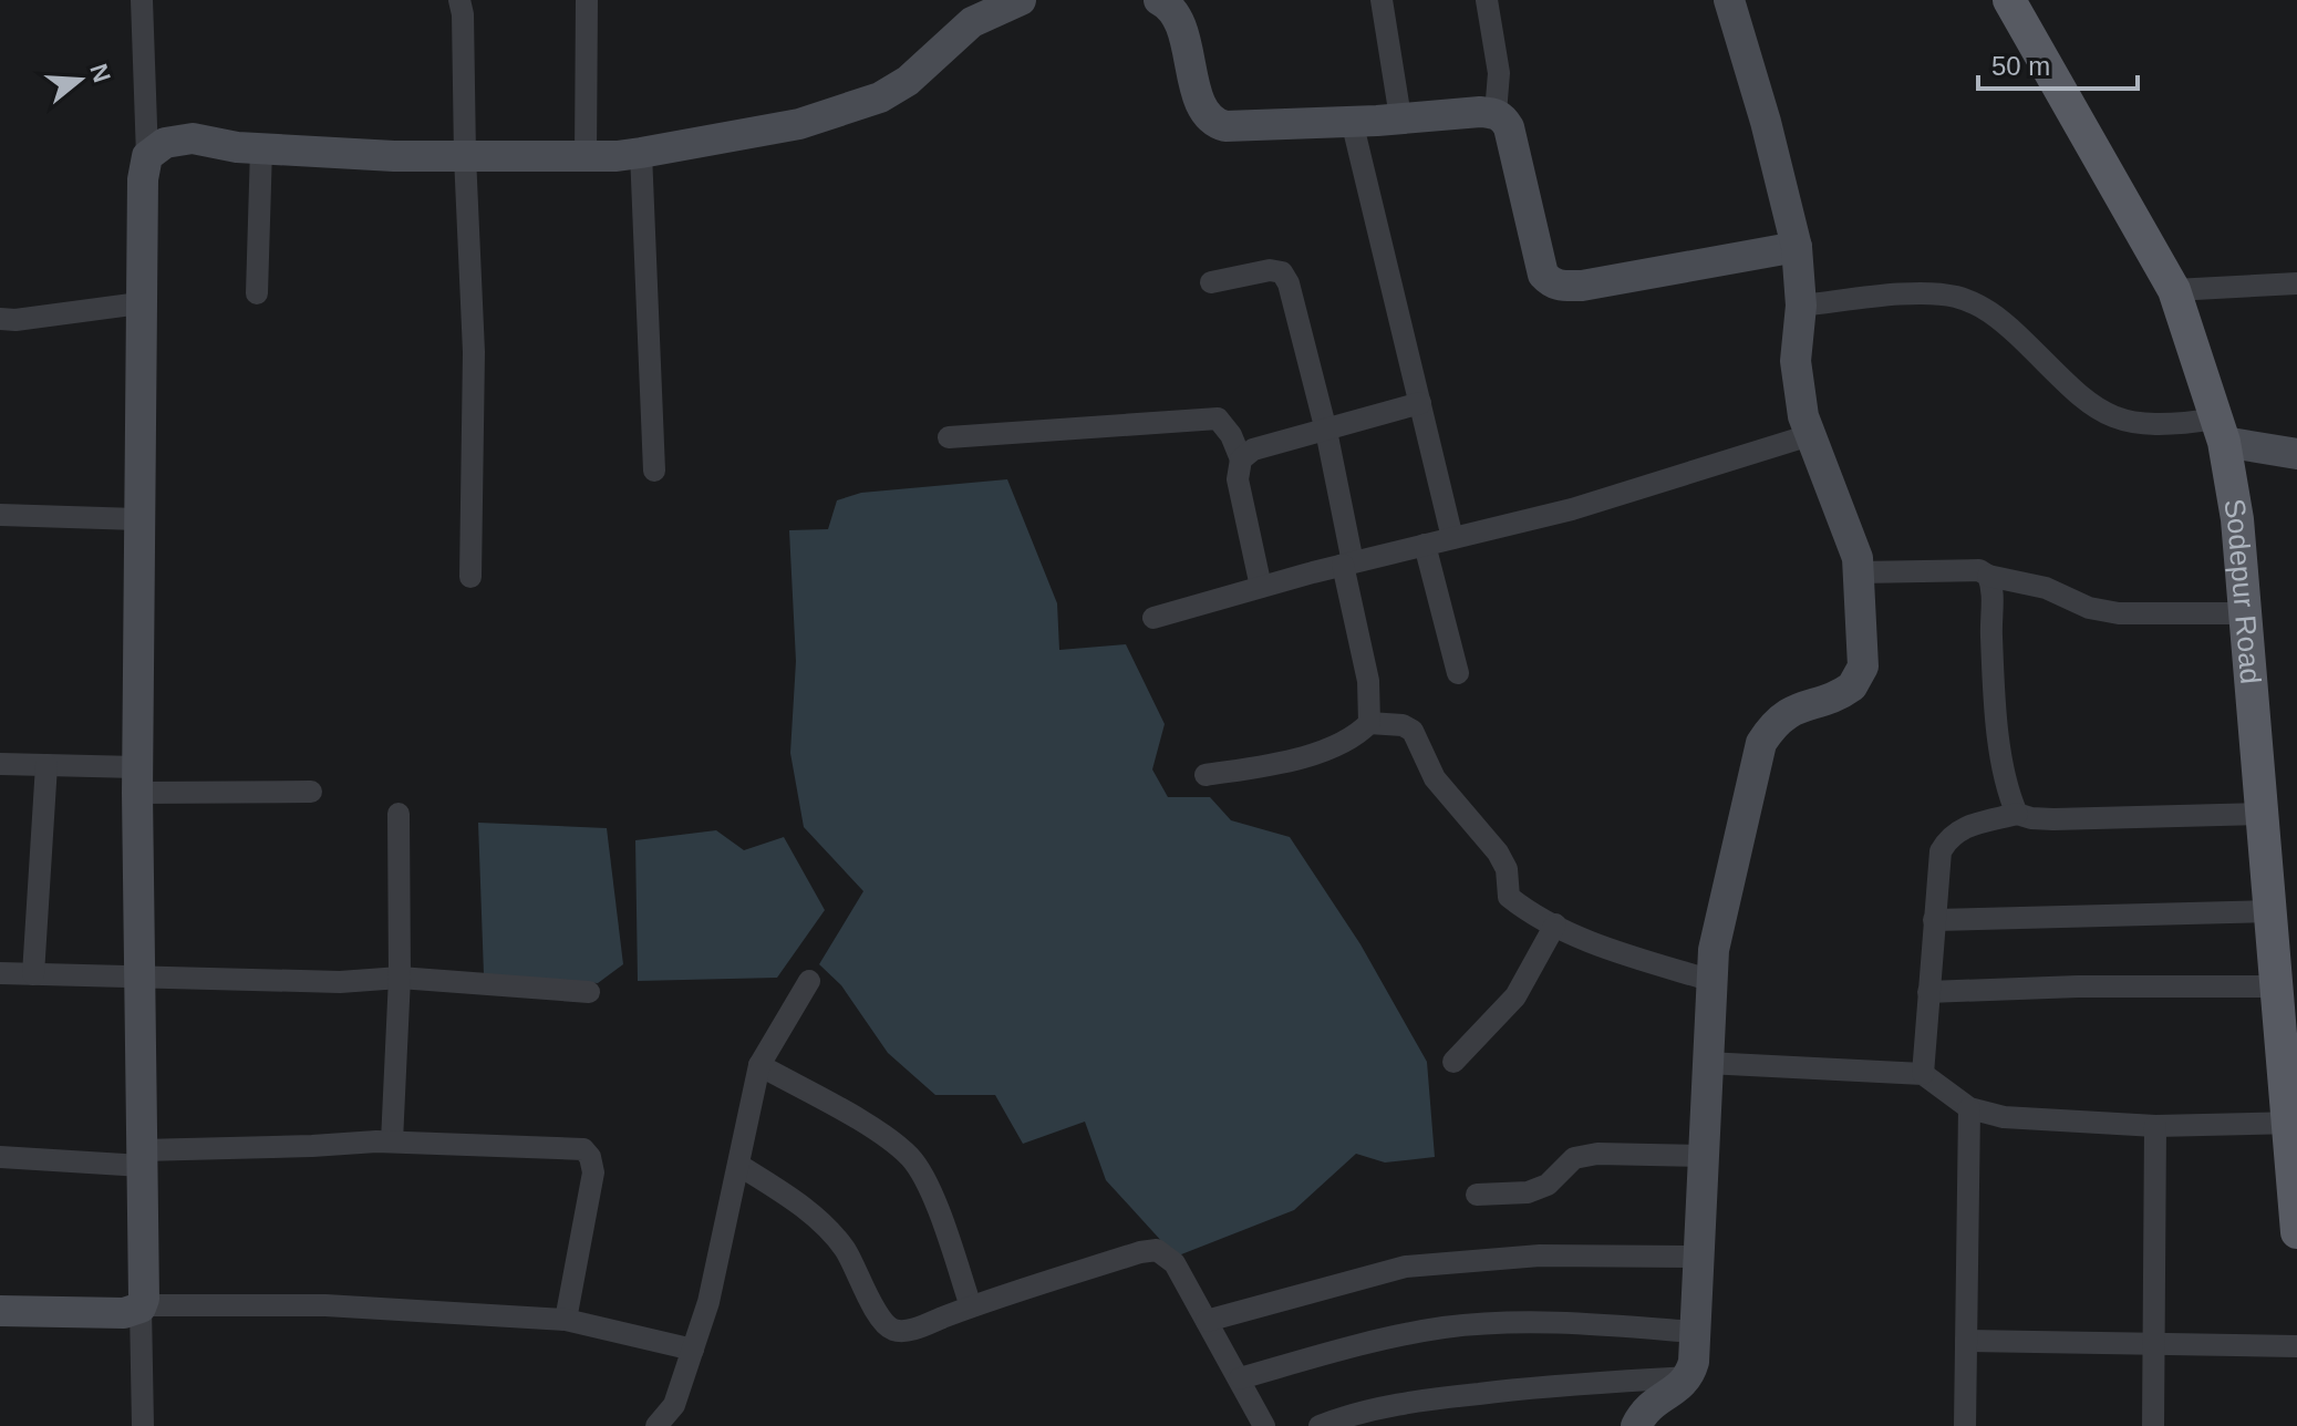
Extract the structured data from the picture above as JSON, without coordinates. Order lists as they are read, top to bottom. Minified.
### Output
{"streets":{"main road":["Sodepur Road"]},"scale_bar":"50 m","north":"right"}
